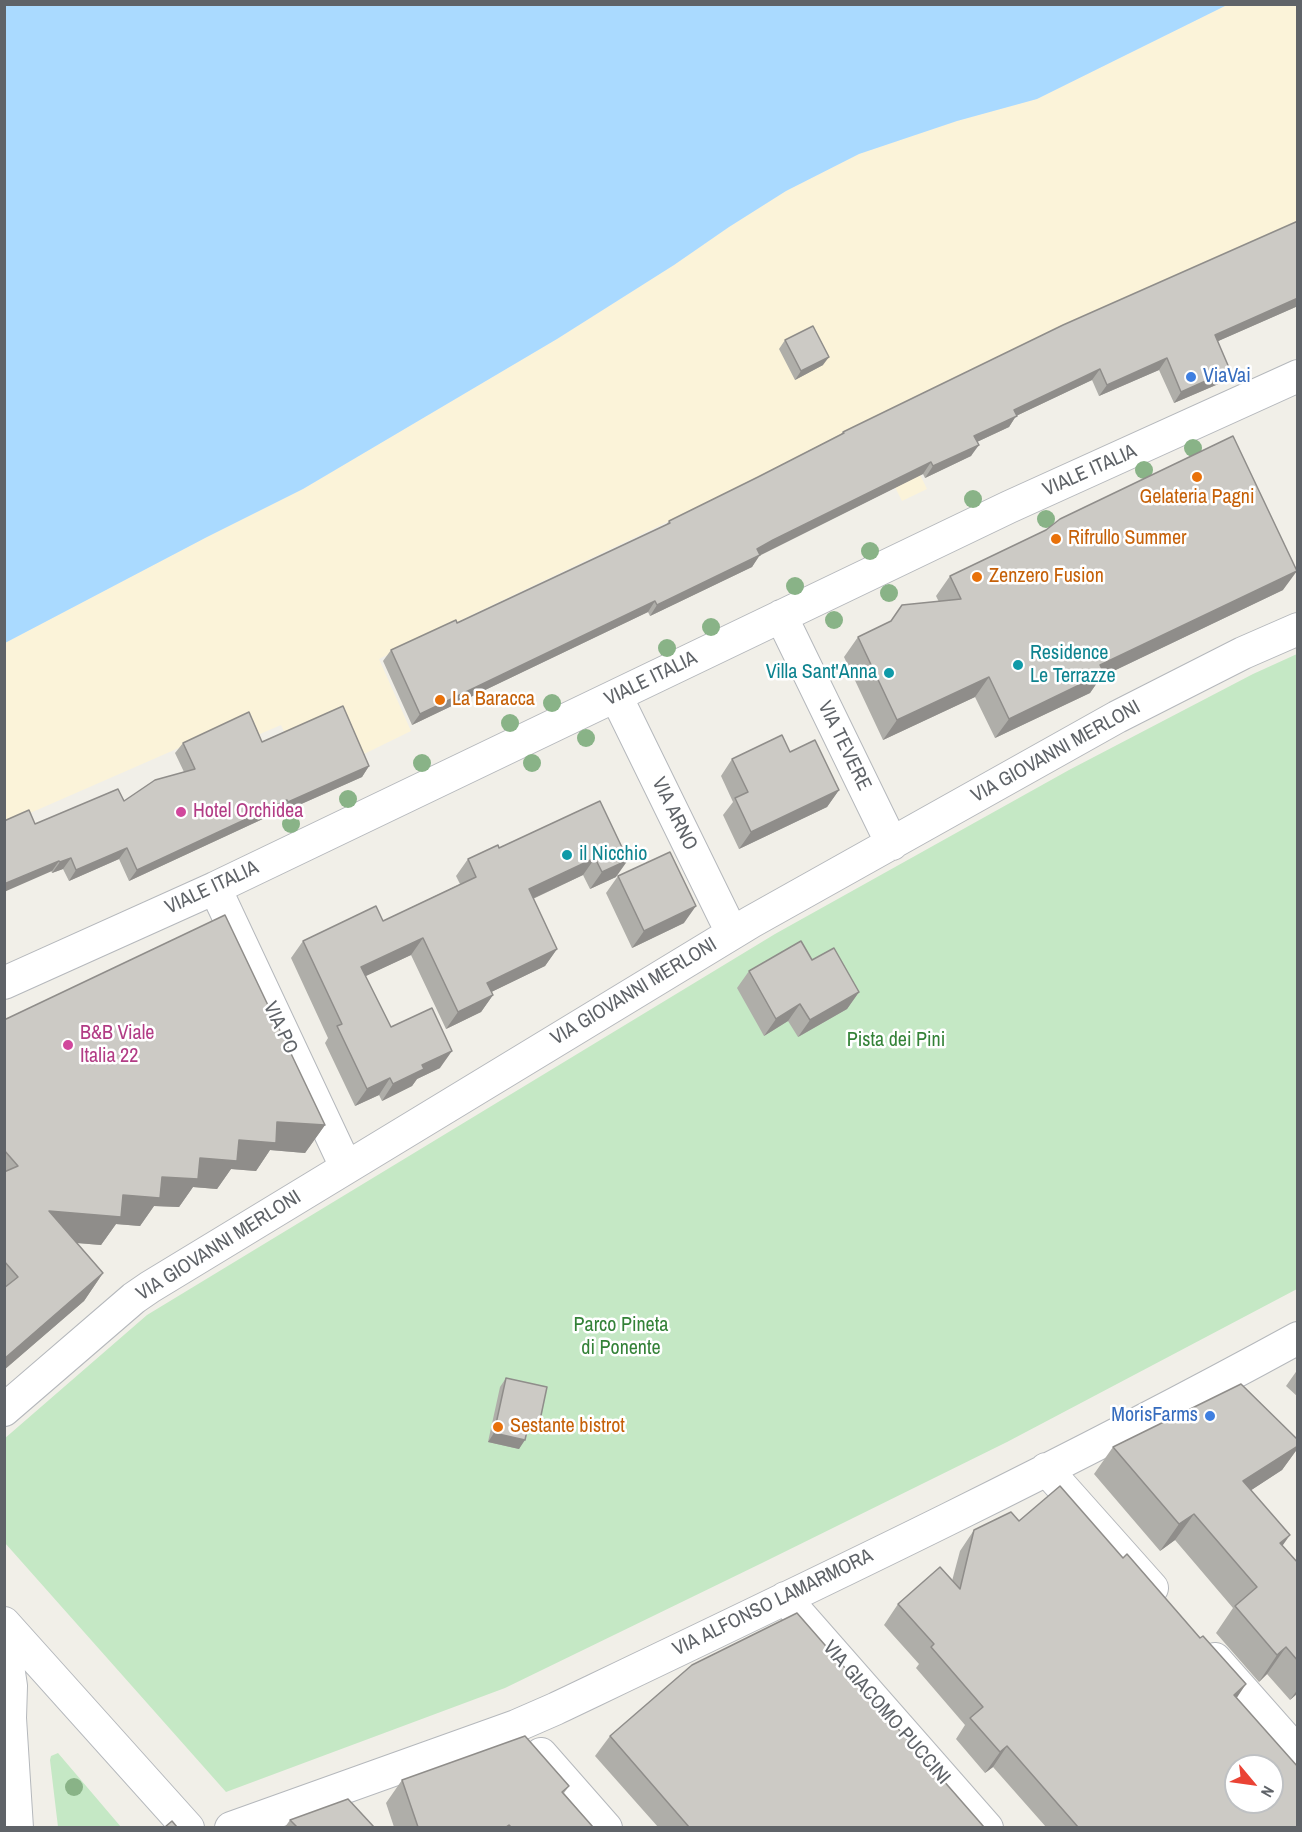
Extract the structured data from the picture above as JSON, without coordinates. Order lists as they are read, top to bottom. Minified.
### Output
{"streets":{"street":["VIALE ITALIA","VIA TEVERE","VIA GIOVANNI MERLONI","VIA ARNO","VIA PO","VIA ALFONSO LAMARMORA","VIA GIACOMO PUCCINI"]},"crossings":[["VIALE ITALIA","VIA TEVERE"],["VIALE ITALIA","VIA ARNO"],["VIALE ITALIA","VIA PO"],["VIA TEVERE","VIA GIOVANNI MERLONI"],["VIA GIOVANNI MERLONI","VIA ARNO"],["VIA GIOVANNI MERLONI","VIA PO"],["VIA ALFONSO LAMARMORA","VIA GIACOMO PUCCINI"]],"parks":["Pista dei Pini","Parco Pineta di Ponente"],"places":["ViaVai","Gelateria Pagni","Rifrullo Summer","Zenzero Fusion","Residence Le Terrazze","Villa Sant'Anna","La Baracca","Hotel Orchidea","il Nicchio","B&B Viale Italia 22","MorisFarms","Sestante bistrot"],"north":"bottom right"}
